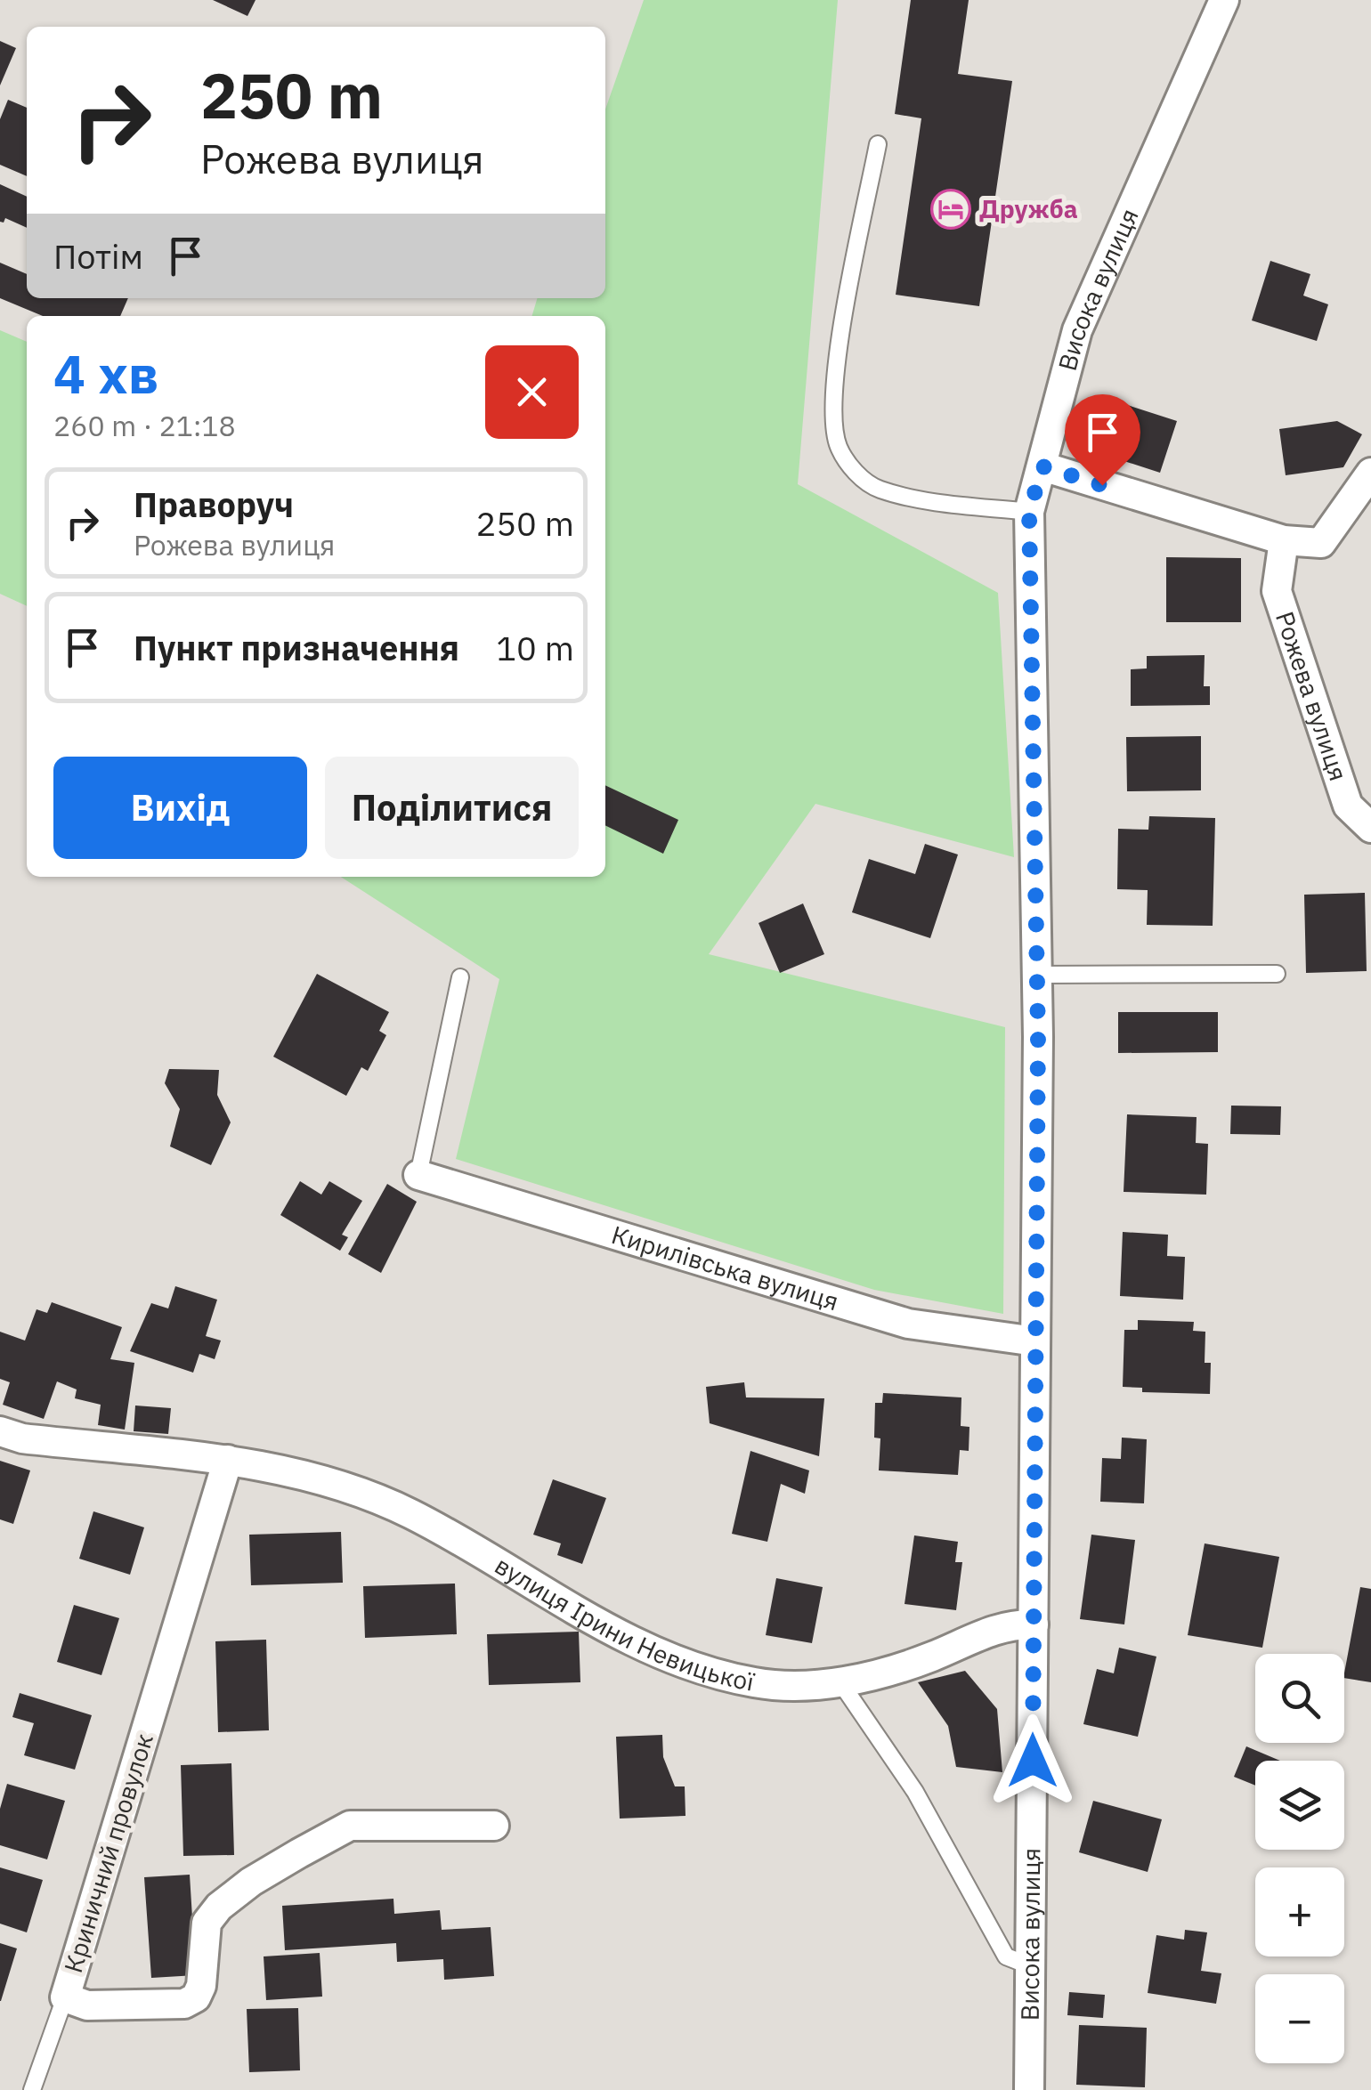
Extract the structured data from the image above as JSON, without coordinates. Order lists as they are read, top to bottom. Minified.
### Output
{"streets":{"street":["Висока вулиця","Рожева вулиця","Кирилівська вулиця","вулиця Ірини Невицької","Криничний провулок"]},"crossings":[["Висока вулиця","Кирилівська вулиця"],["Висока вулиця","вулиця Ірини Невицької"],["вулиця Ірини Невицької","Криничний провулок"]],"places":{"hotel":["Дружба"]},"page":{"turn":["250 m","Рожева вулиця"],"then":"Потім","heading":["4 хв","260 m · 21:18"],"list":[{"name":"Праворуч","note":"Рожева вулиця","value":"250 m"},{"name":"Пункт призначення","value":"10 m"}],"buttons":["Вихід","Поділитися"],"map_buttons":["+","−"]}}
